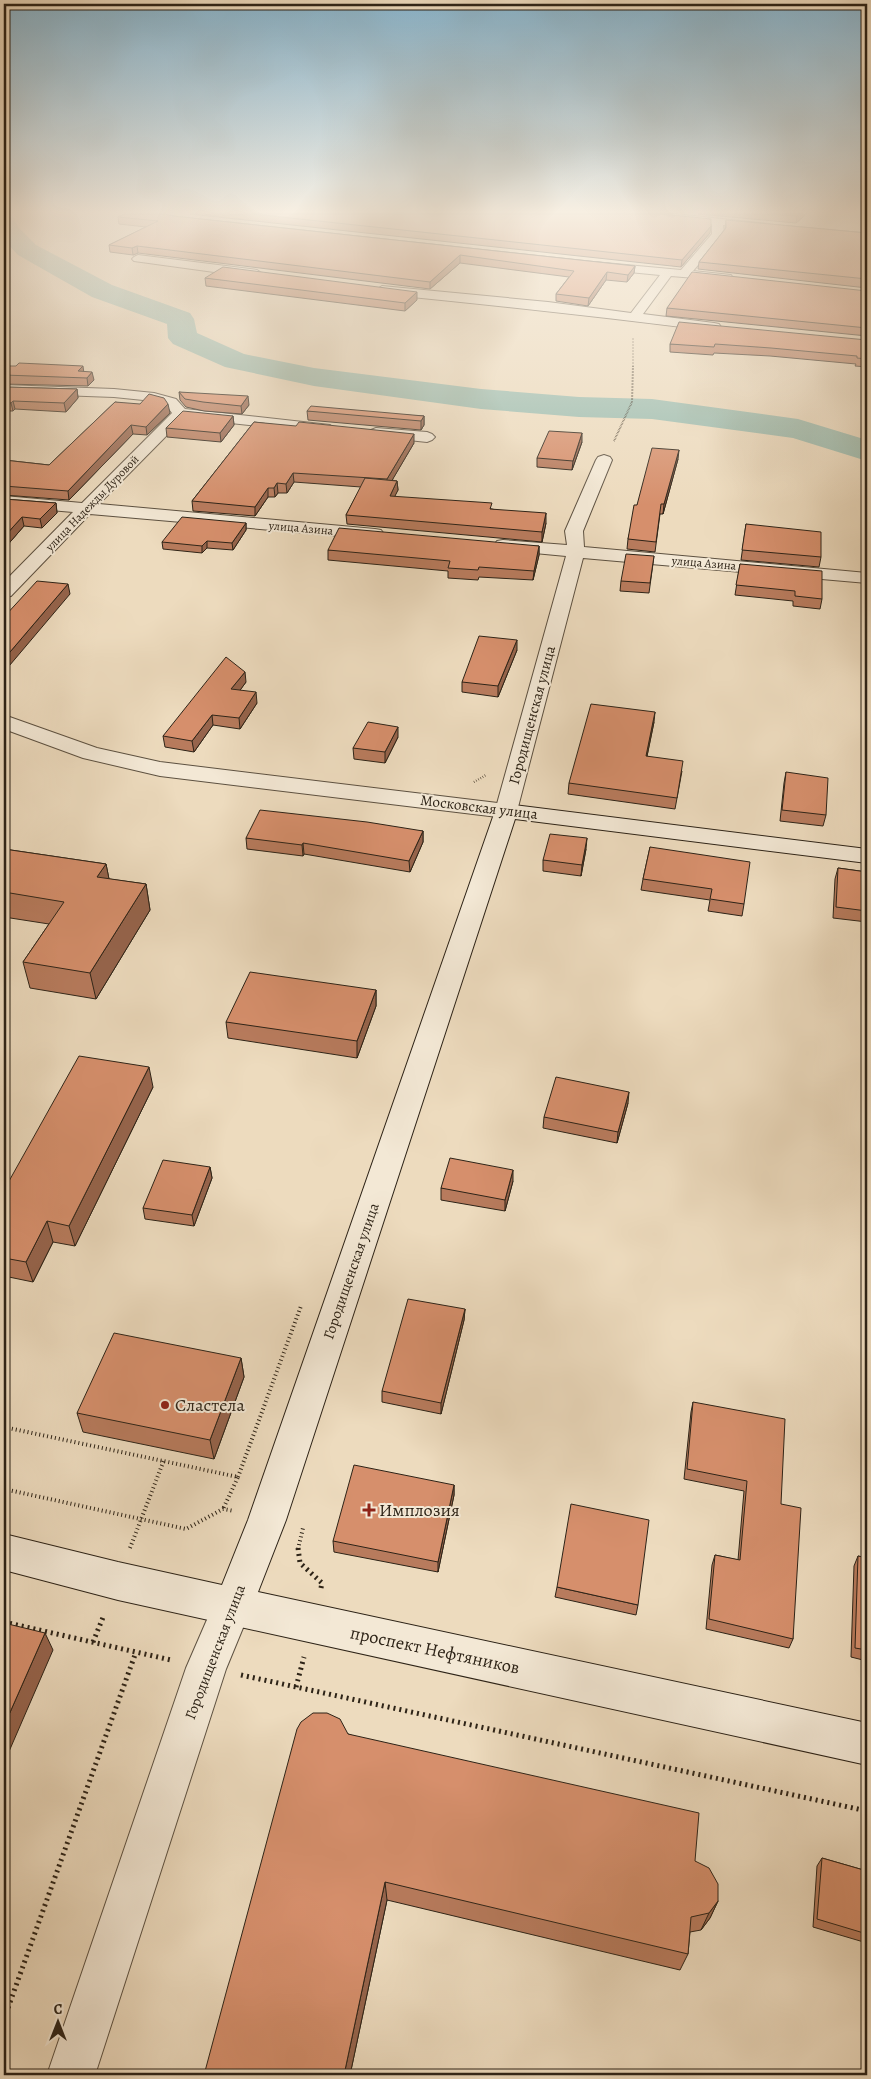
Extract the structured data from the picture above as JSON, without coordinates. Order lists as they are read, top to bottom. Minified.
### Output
{"streets":{"street":["улица Надежды Дуровой","улица Азина","Городищенская улица","Московская улица","проспект Нефтяников"]},"crossings":[["улица Надежды Дуровой","улица Азина"],["улица Азина","Городищенская улица"],["Городищенская улица","Московская улица"],["Городищенская улица","проспект Нефтяников"]],"places":{"other":["Сластела"],"health":["Имплозия"]},"north":"top"}
